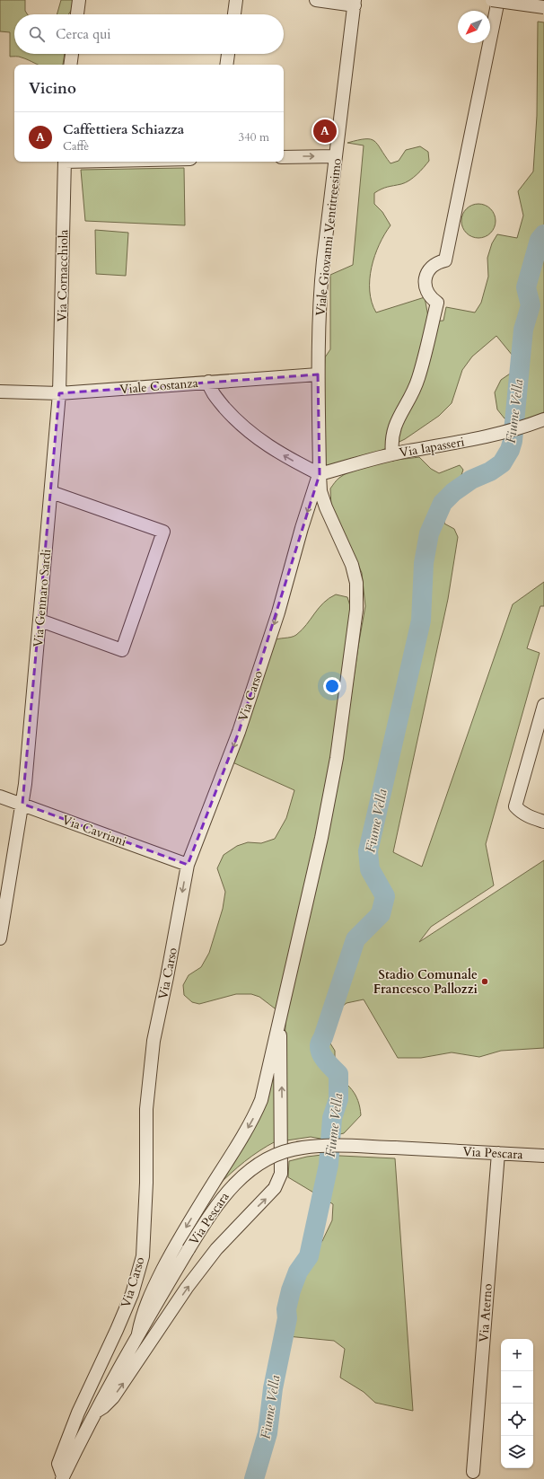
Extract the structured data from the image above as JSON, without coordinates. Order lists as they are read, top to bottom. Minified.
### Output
{"streets":{"street":["Viale Giovanni Ventitreesimo","Via Cornacchiola","Viale Costanza","Via Iapasseri","Via Gennaro Sardi","Via Carso","Via Cavriani","Via Pescara","Via Aterno"]},"crossings":[["Viale Giovanni Ventitreesimo","Viale Costanza"],["Viale Giovanni Ventitreesimo","Via Iapasseri"],["Viale Giovanni Ventitreesimo","Via Carso"],["Via Cornacchiola","Viale Costanza"],["Via Cornacchiola","Via Gennaro Sardi"],["Viale Costanza","Via Gennaro Sardi"],["Via Iapasseri","Via Carso"],["Via Gennaro Sardi","Via Cavriani"],["Via Carso","Via Cavriani"],["Via Carso","Via Pescara"],["Via Pescara","Via Aterno"]],"water":["Fiume Vella"],"places":["Stadio Comunale Francesco Pallozzi"],"north":"bottom left","page":{"search":"Cerca qui","heading":"Vicino","list":[{"mark":"A","name":"Caffettiera Schiazza","note":"Caffè","value":"340 m"}],"pins":"A","map_buttons":["+","−"]}}
